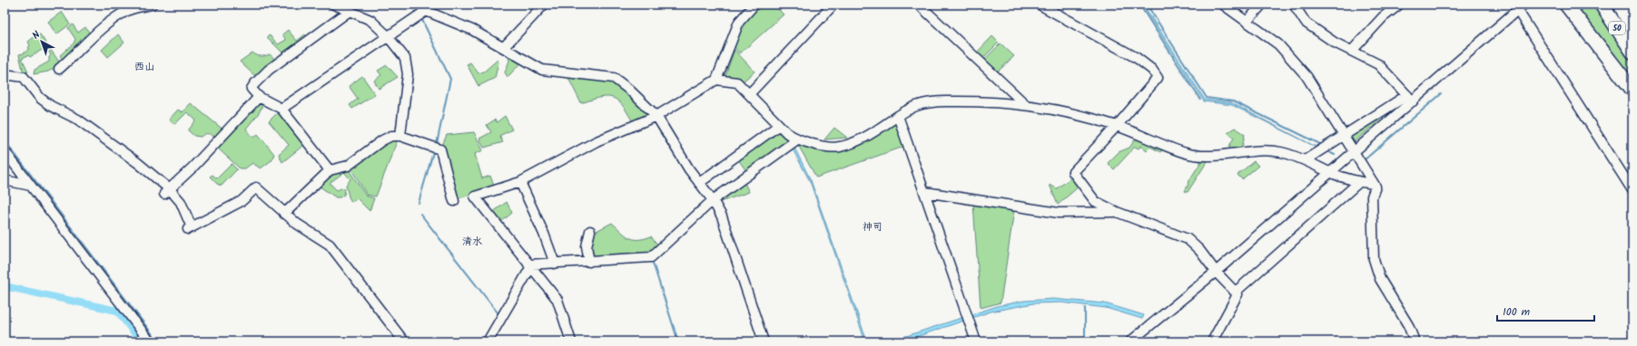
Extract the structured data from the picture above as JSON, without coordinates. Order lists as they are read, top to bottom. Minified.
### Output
{"streets":{"highway":["50"]},"districts":["西山","神司","清水"],"scale_bar":"100 m","north":"top left"}
